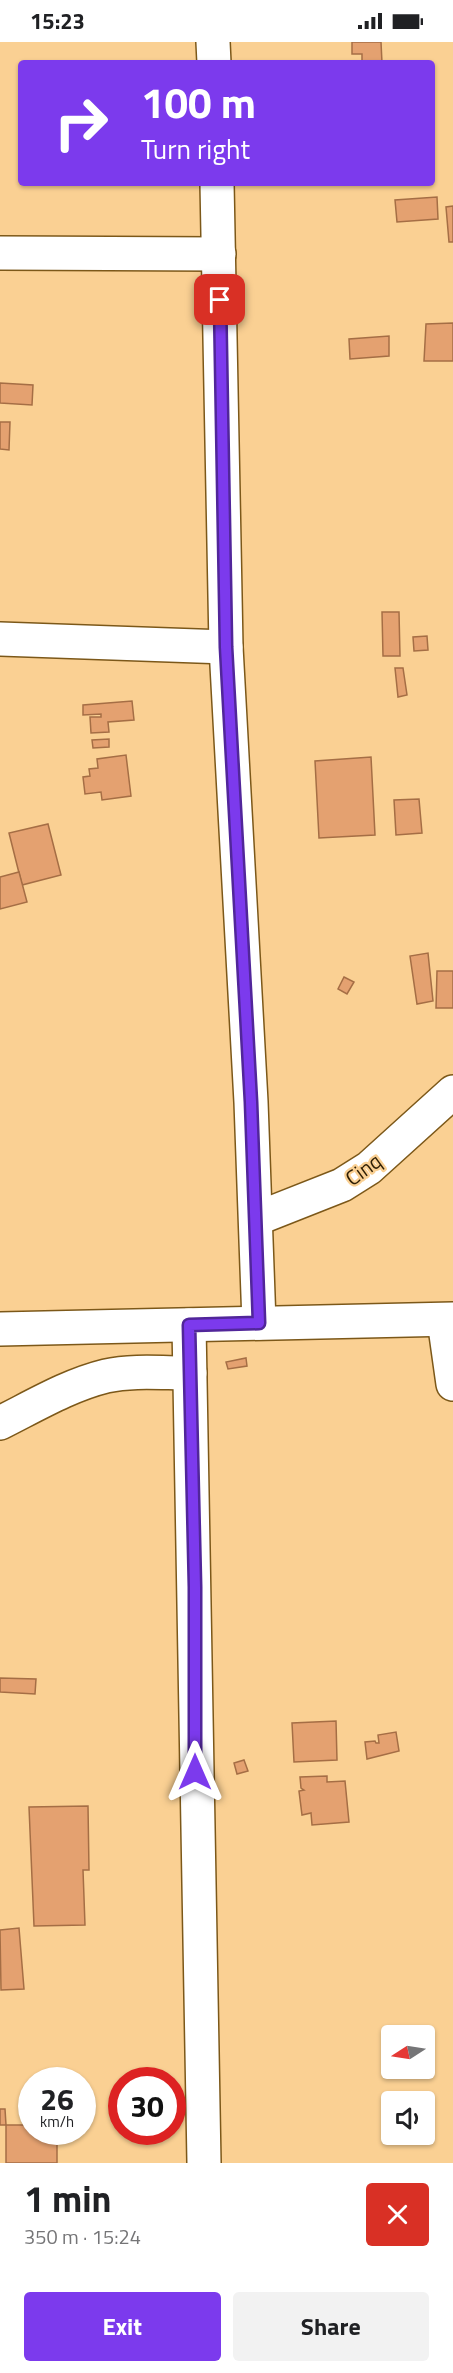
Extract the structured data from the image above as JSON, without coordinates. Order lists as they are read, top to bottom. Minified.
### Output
{"streets":{"street":["Cinq"]},"north":"left","page":{"status":"15:23","turn":["100 m","Turn right"],"speed":"26 km/h","limit":"30","heading":["1 min","350 m · 15:24"],"buttons":["Exit","Share"]}}
